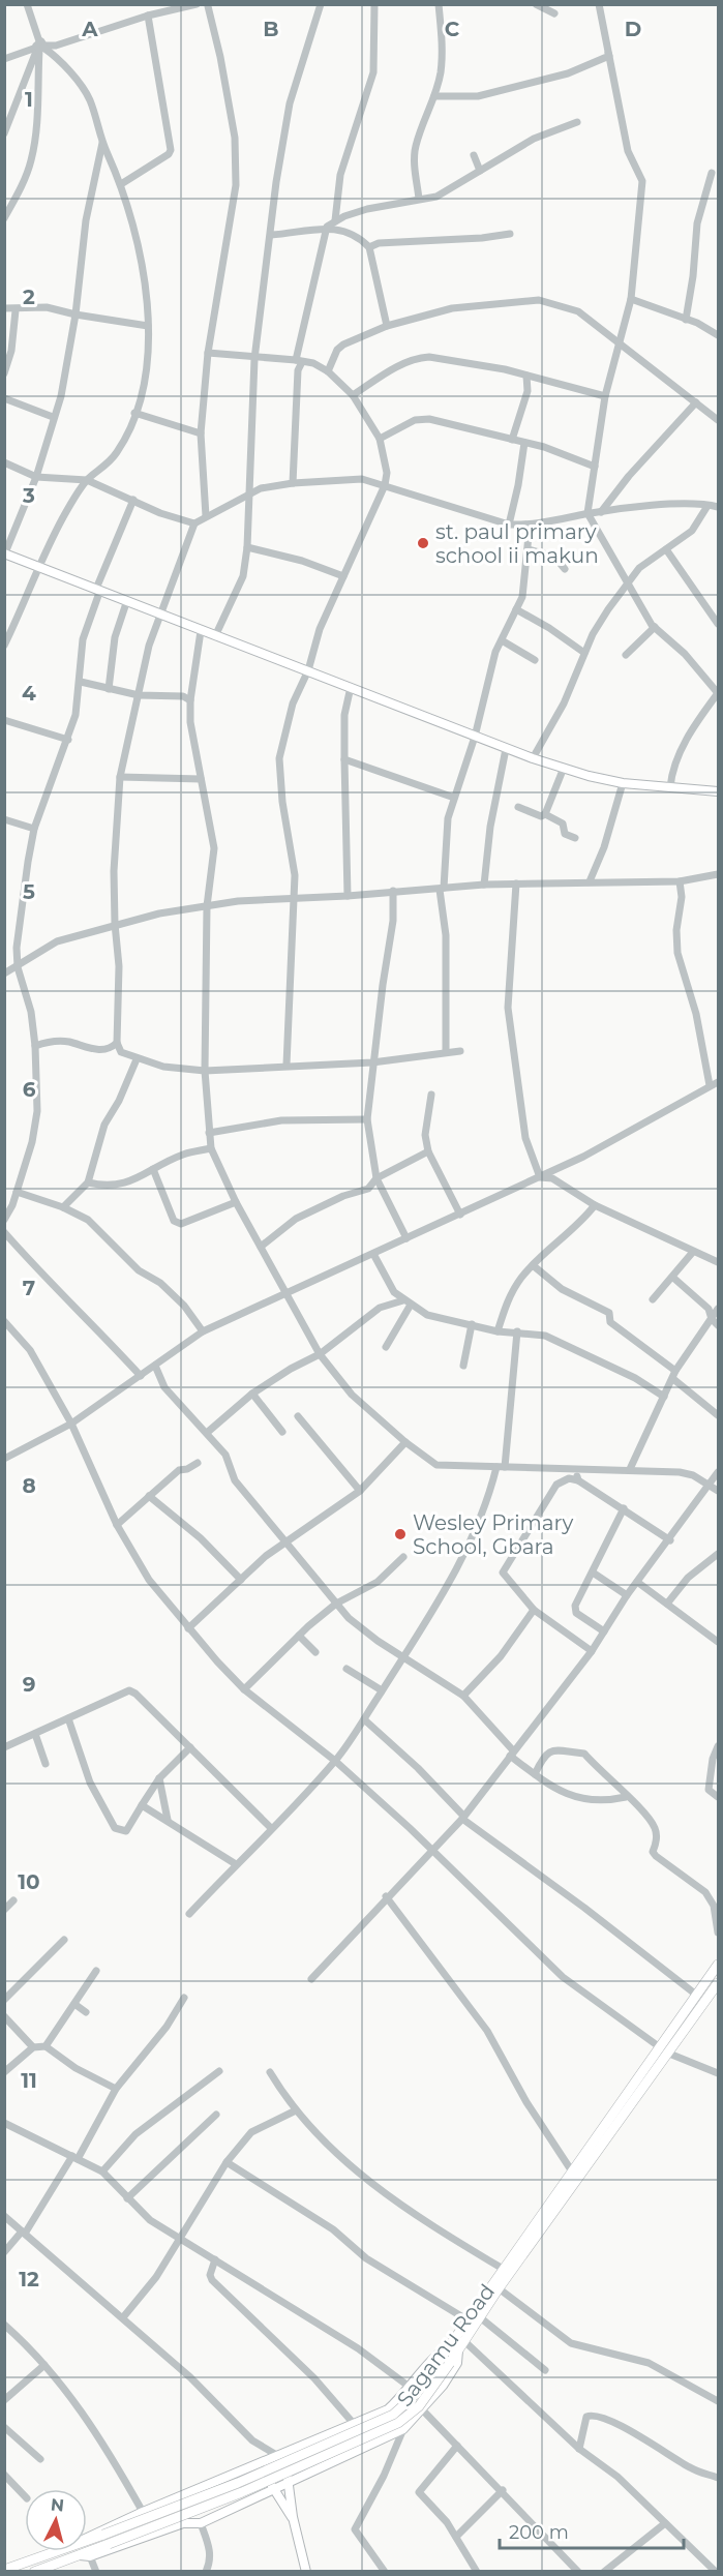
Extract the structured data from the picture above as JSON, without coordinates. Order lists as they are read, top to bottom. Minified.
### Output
{"streets":{"highway":["Sagamu Road"]},"places":["st. paul primary school ii makun","Wesley Primary School, Gbara"],"scale_bar":"200 m","north":"top","grid":{"columns":["A","B","C","D"],"rows":["1","2","3","4","5","6","7","8","9","10","11","12"]}}
